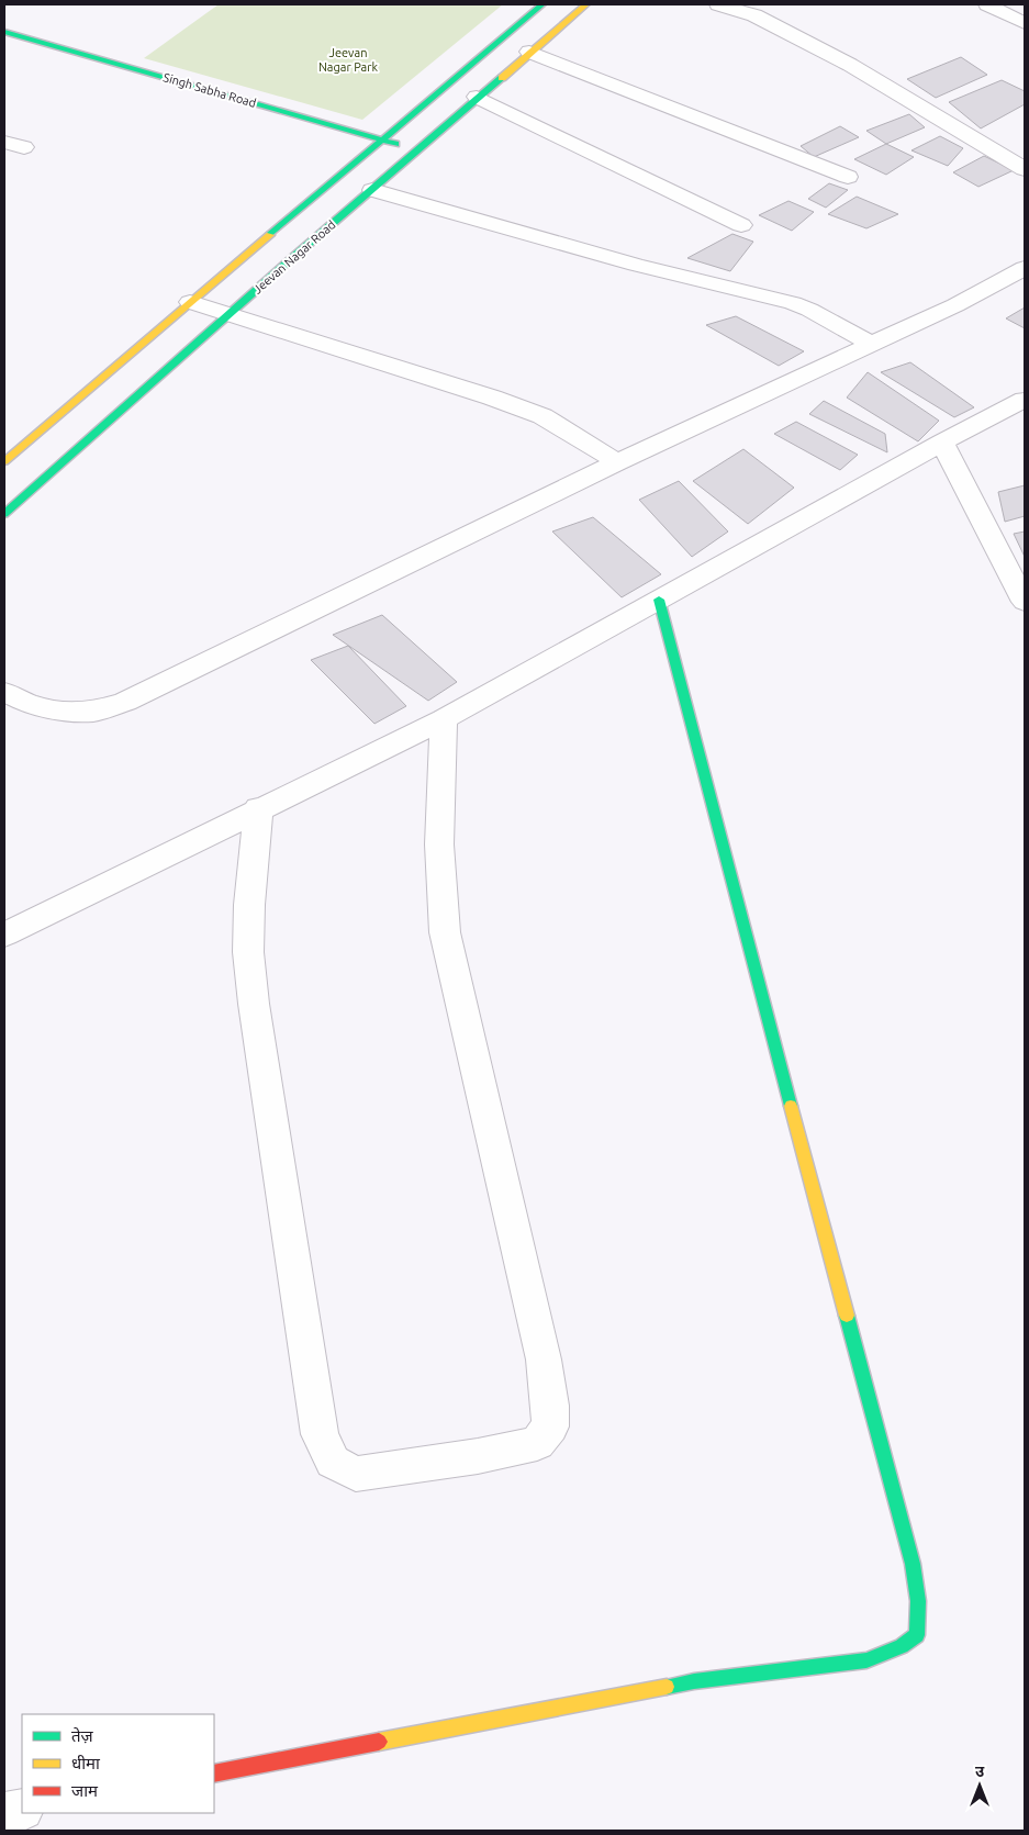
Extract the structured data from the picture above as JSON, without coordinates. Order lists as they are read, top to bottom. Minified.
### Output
{"streets":{"street":["Singh Sabha Road","Jeevan Nagar Road"]},"crossings":[["Singh Sabha Road","Jeevan Nagar Road"]],"parks":["Jeevan Nagar Park"],"legend":["तेज़","धीमा","जाम"],"north":"top"}
